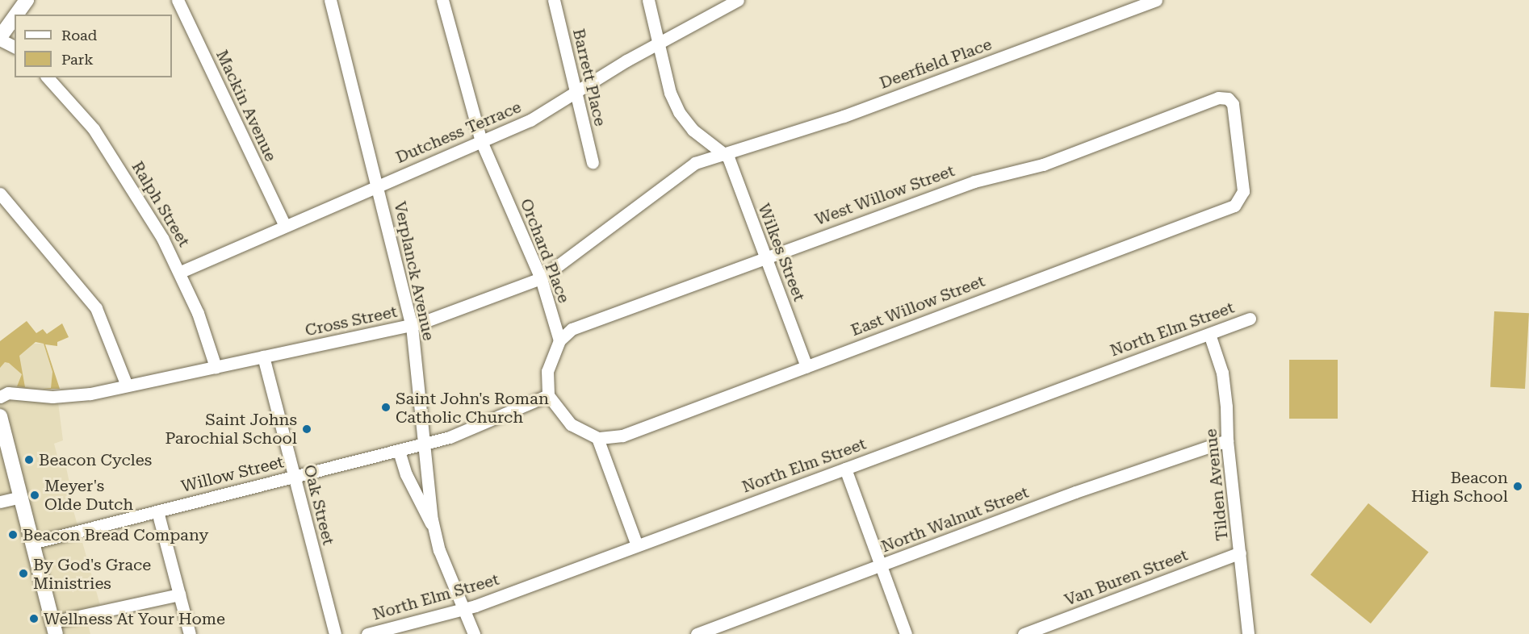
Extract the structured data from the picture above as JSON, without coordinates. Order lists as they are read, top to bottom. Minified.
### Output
{"streets":{"street":["Deerfield Place","Barrett Place","Mackin Avenue","Dutchess Terrace","West Willow Street","Ralph Street","Orchard Place","Wilkes Street","Verplanck Avenue","East Willow Street","Cross Street","North Elm Street","Willow Street","Tilden Avenue","Oak Street","North Walnut Street","Van Buren Street"]},"crossings":[["Deerfield Place","Wilkes Street"],["Deerfield Place","Cross Street"],["Barrett Place","Dutchess Terrace"],["Mackin Avenue","Dutchess Terrace"],["Dutchess Terrace","Ralph Street"],["Dutchess Terrace","Orchard Place"],["Dutchess Terrace","Verplanck Avenue"],["West Willow Street","Orchard Place"],["West Willow Street","Wilkes Street"],["West Willow Street","East Willow Street"],["Ralph Street","Cross Street"],["Orchard Place","Cross Street"],["Wilkes Street","East Willow Street"],["Wilkes Street","Cross Street"],["Verplanck Avenue","Cross Street"],["Verplanck Avenue","North Elm Street"],["Verplanck Avenue","Willow Street"],["Cross Street","Oak Street"],["North Elm Street","Tilden Avenue"],["Willow Street","Oak Street"],["Tilden Avenue","North Walnut Street"],["Tilden Avenue","Van Buren Street"]],"places":["Saint John's Roman Catholic Church","Saint Johns Parochial School","Beacon Cycles","Beacon High School","Meyer's Olde Dutch","Beacon Bread Company","By God's Grace Ministries","Wellness At Your Home"],"legend":["Road","Park"]}
